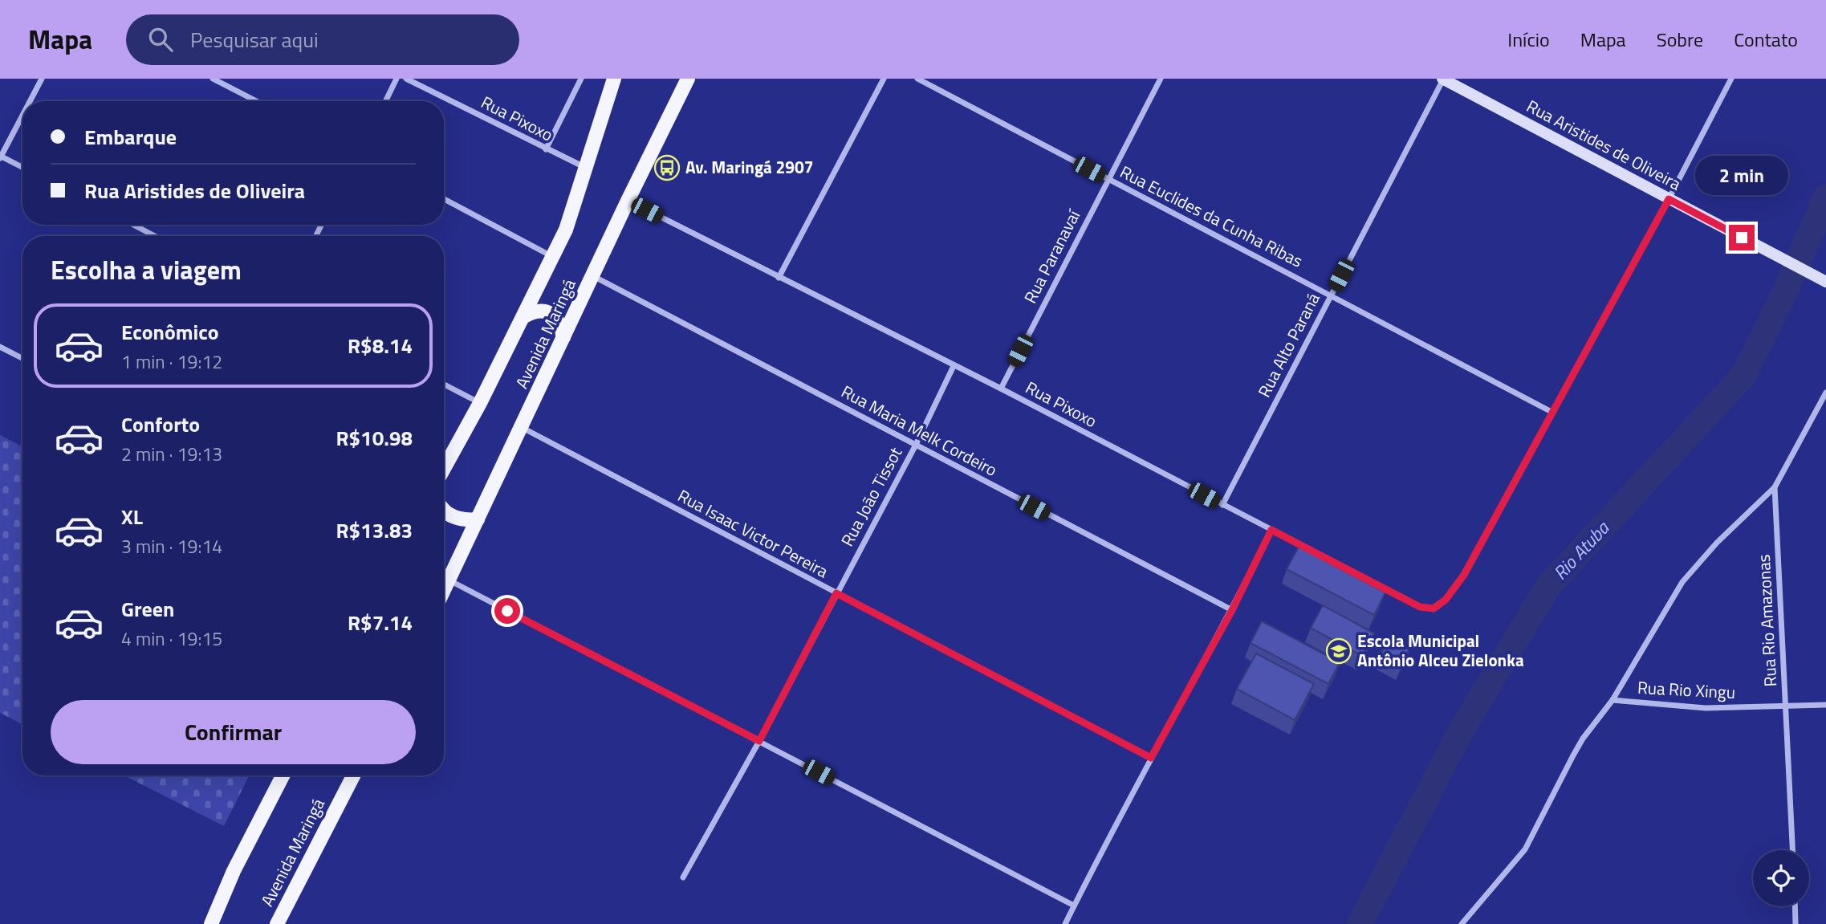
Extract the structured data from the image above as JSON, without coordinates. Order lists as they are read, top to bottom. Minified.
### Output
{"streets":{"main road":["Rua Aristides de Oliveira","Avenida Maringá"],"street":["Rua Pixoxo","Rua Euclides da Cunha Ribas","Rua Paranavaí","Rua Alto Paraná","Rua Maria Melk Cordeiro","Rua João Tissot","Rua Isaac Victor Pereira","Rua Rio Amazonas","Rua Rio Xingu"]},"crossings":[["Rua Pixoxo","Rua Euclides da Cunha Ribas"],["Rua Pixoxo","Rua Paranavaí"],["Rua Pixoxo","Avenida Maringá"],["Rua Pixoxo","Rua Alto Paraná"],["Rua Pixoxo","Rua João Tissot"],["Rua Aristides de Oliveira","Rua Alto Paraná"],["Rua Euclides da Cunha Ribas","Rua Paranavaí"],["Rua Euclides da Cunha Ribas","Rua Alto Paraná"],["Avenida Maringá","Rua Maria Melk Cordeiro"],["Avenida Maringá","Rua Isaac Victor Pereira"],["Rua Maria Melk Cordeiro","Rua João Tissot"],["Rua João Tissot","Rua Isaac Victor Pereira"],["Rua Rio Amazonas","Rua Rio Xingu"]],"water":["Rio Atuba"],"places":{"bus stop":["Av. Maringá 2907"],"school or university":["Escola Municipal Antônio Alceu Zielonka"]},"page":{"header":"Mapa","search":"Pesquisar aqui","nav":["Início","Mapa","Sobre","Contato"],"banner":["Embarque","Rua Aristides de Oliveira"],"bubble":"2 min","heading":"Escolha a viagem","list":[{"name":"Econômico","note":"1 min · 19:12","value":"R$8.14"},{"name":"Conforto","note":"2 min · 19:13","value":"R$10.98"},{"name":"XL","note":"3 min · 19:14","value":"R$13.83"},{"name":"Green","note":"4 min · 19:15","value":"R$7.14"}],"buttons":"Confirmar"}}
